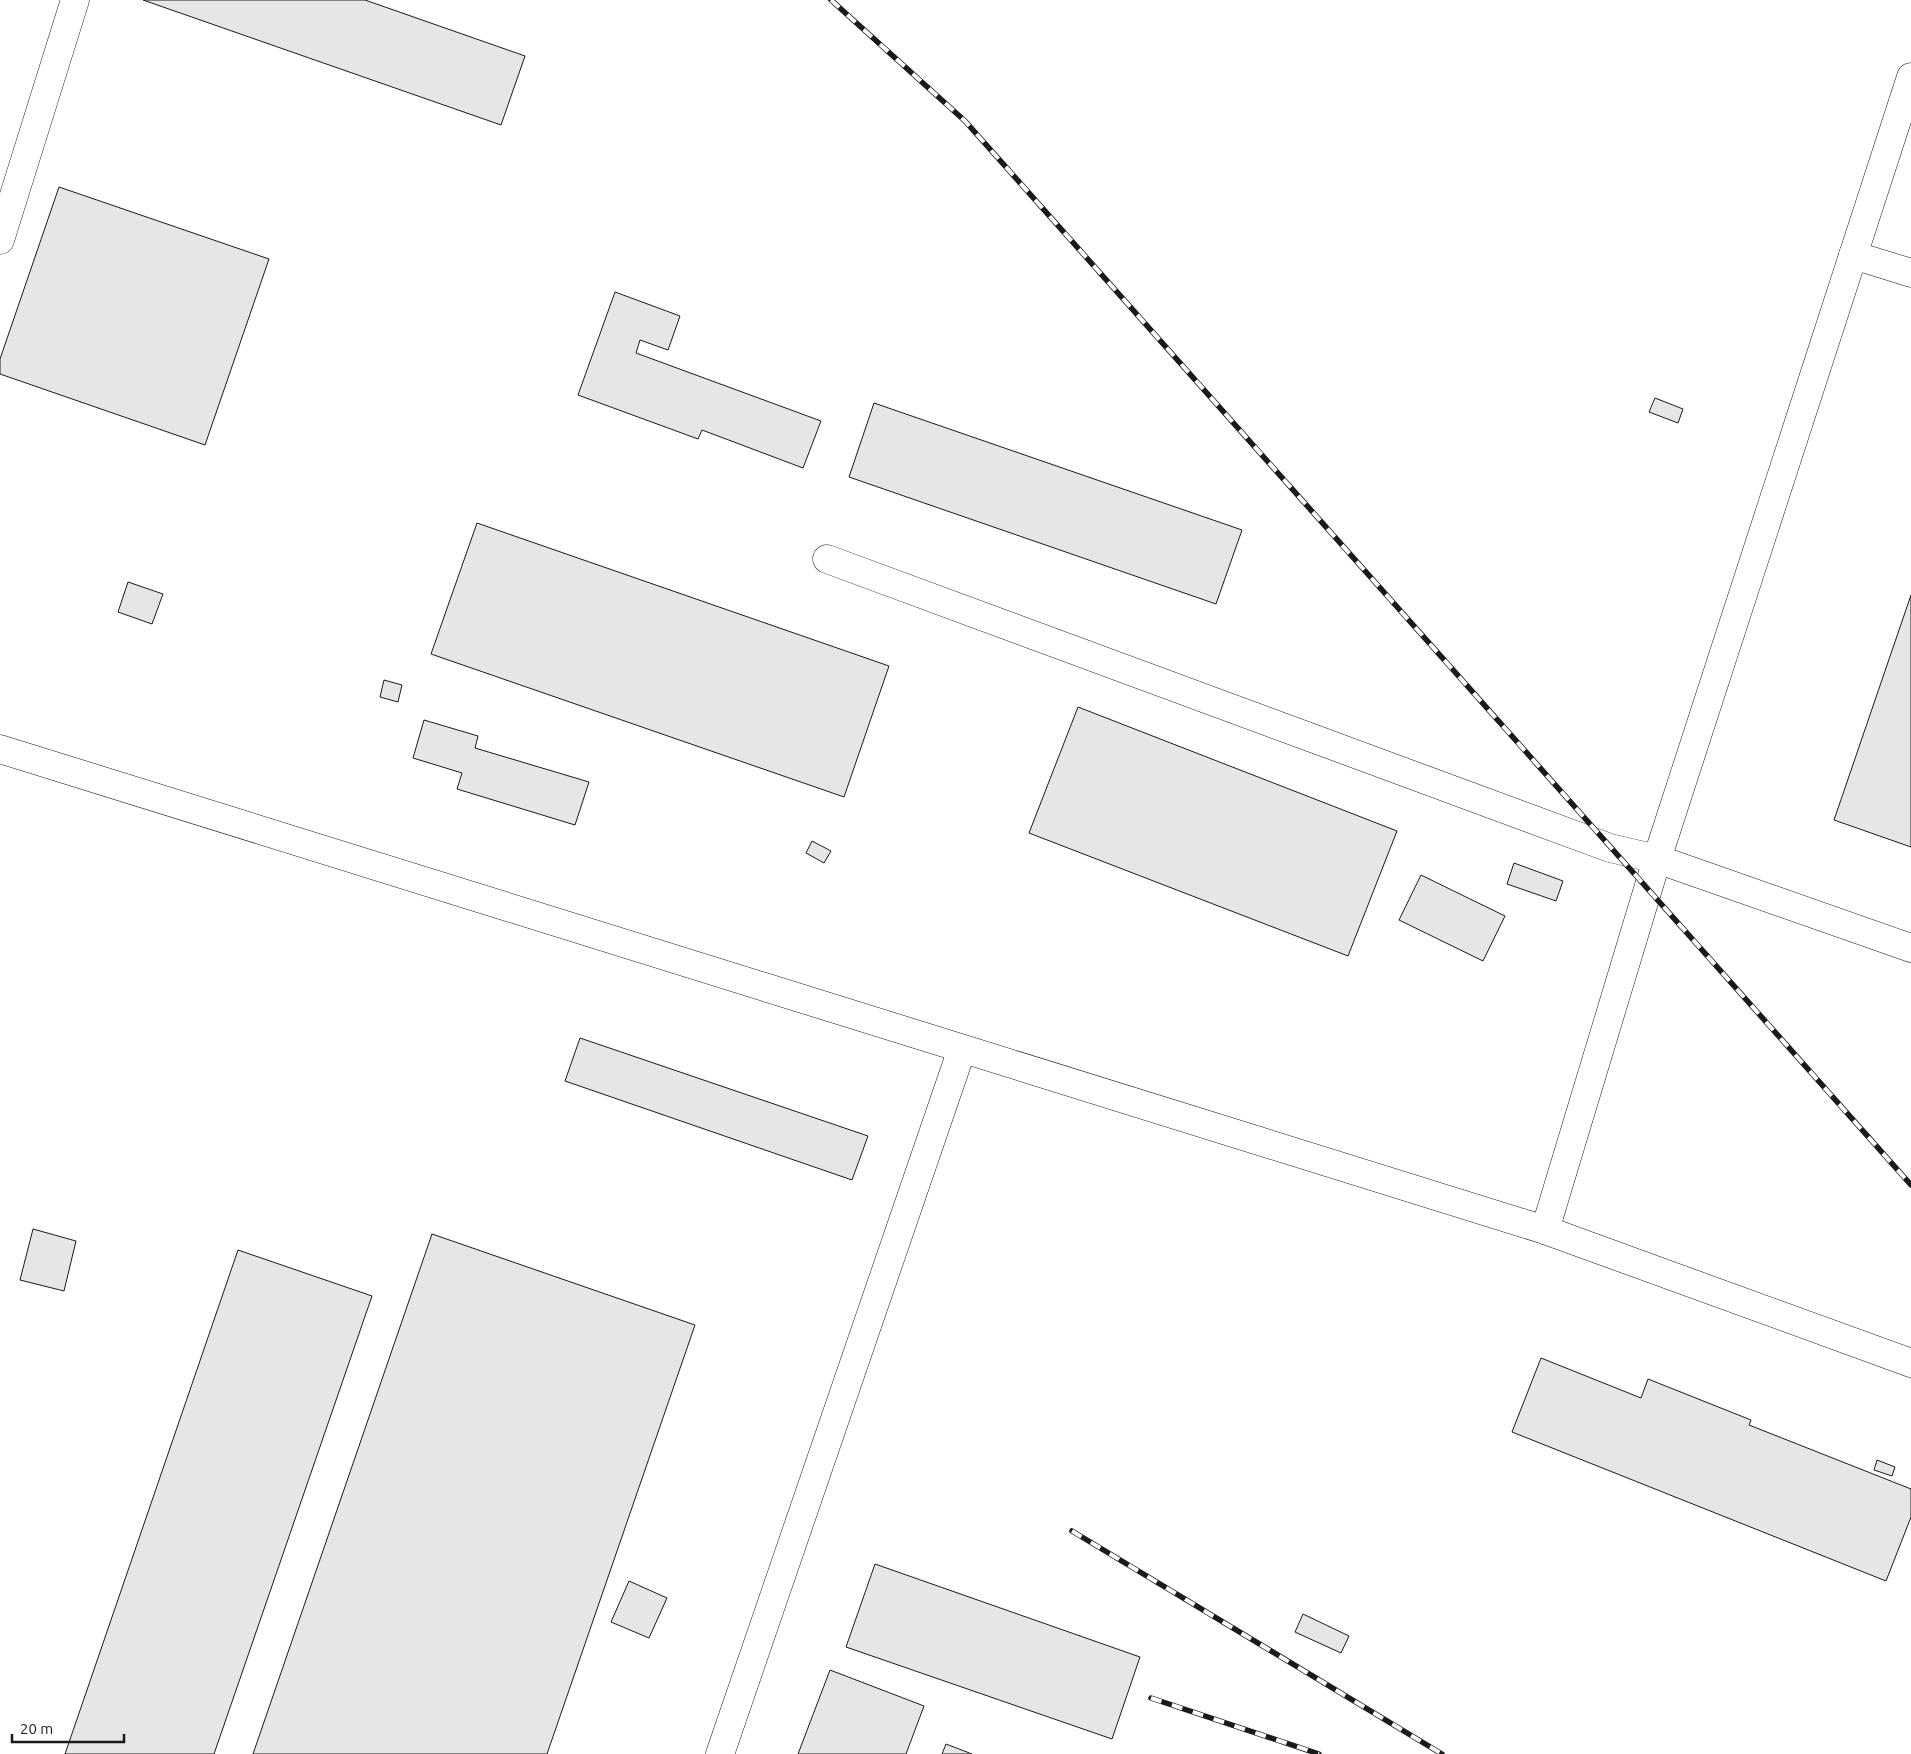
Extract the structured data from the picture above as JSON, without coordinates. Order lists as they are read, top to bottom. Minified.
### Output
{"scale_bar":"20 m"}
